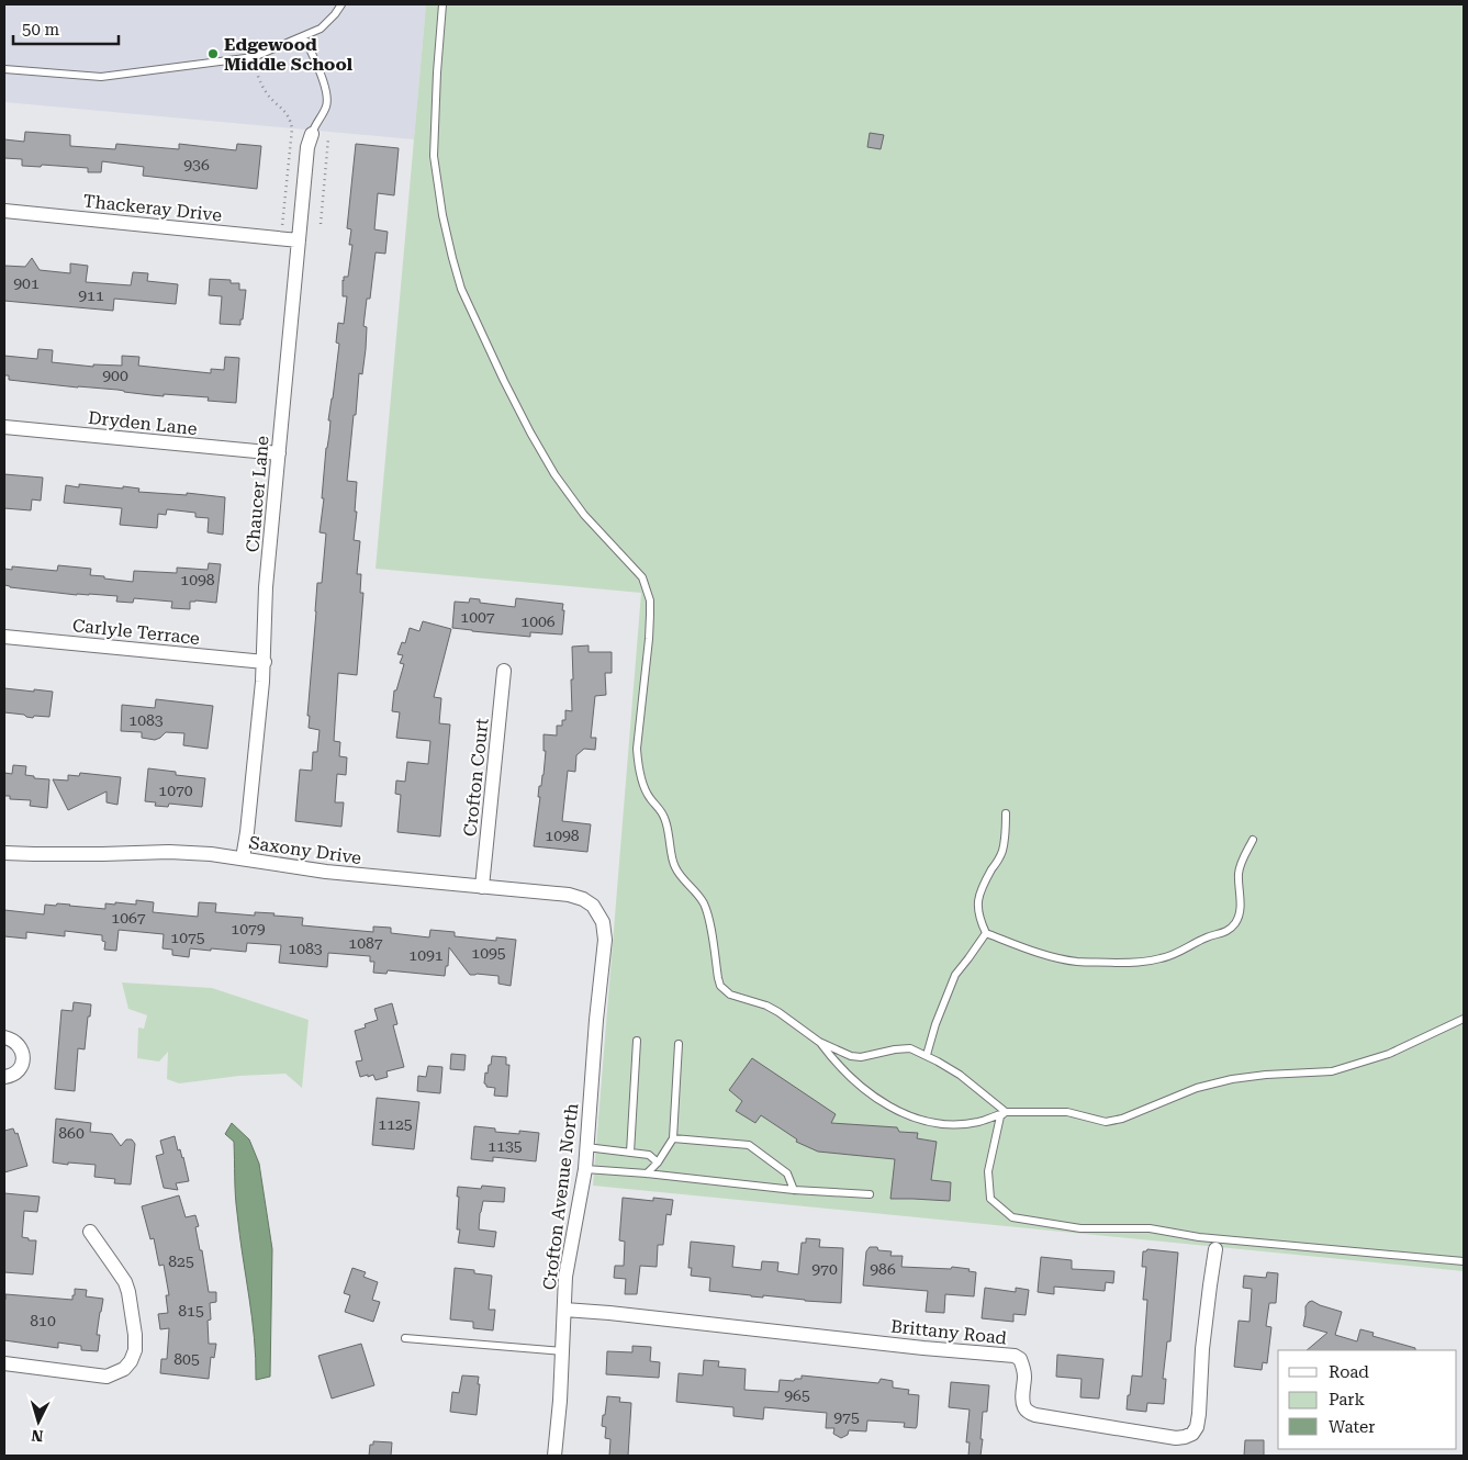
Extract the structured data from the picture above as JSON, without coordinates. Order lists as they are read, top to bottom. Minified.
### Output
{"streets":{"street":["Thackeray Drive","Dryden Lane","Chaucer Lane","Carlyle Terrace","Crofton Court","Saxony Drive","Crofton Avenue North","Brittany Road"]},"crossings":[["Thackeray Drive","Chaucer Lane"],["Dryden Lane","Chaucer Lane"],["Chaucer Lane","Carlyle Terrace"],["Chaucer Lane","Saxony Drive"],["Crofton Court","Saxony Drive"],["Saxony Drive","Crofton Avenue North"],["Crofton Avenue North","Brittany Road"]],"places":["Edgewood Middle School"],"house_numbers":["936","901","911","900","1098","1007","1006","1083","1070","1098","1067","1079","1075","1087","1083","1095","1091","1125","860","1135","825","970","986","815","810","805","965","975"],"legend":["Road","Park","Water"],"scale_bar":"50 m","north":"bottom"}
